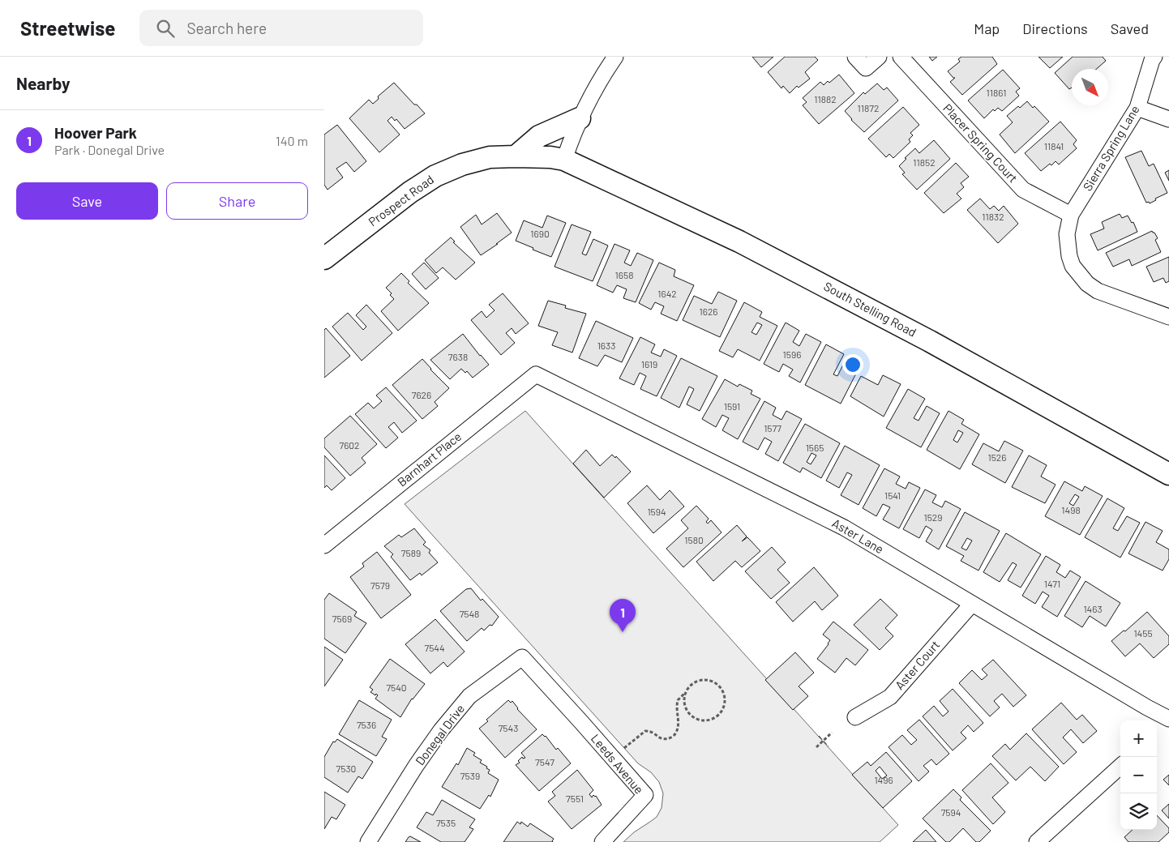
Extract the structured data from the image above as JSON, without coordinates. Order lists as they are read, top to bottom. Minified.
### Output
{"streets":{"main road":["Prospect Road","South Stelling Road"],"street":["Placer Spring Court","Sierra Spring Lane","Barnhart Place","Aster Lane","Aster Court","Donegal Drive","Leeds Avenue"]},"crossings":[["Placer Spring Court","Sierra Spring Lane"],["Prospect Road","South Stelling Road"],["Barnhart Place","Aster Lane"],["Aster Lane","Aster Court"],["Donegal Drive","Leeds Avenue"]],"house_numbers":["11861","11882","11872","11841","11852","11832","1690","1658","1642","1626","1633","1596","7638","1619","7626","1591","1577","7602","1565","1526","1541","1498","1594","1529","1580","7589","1471","7579","1463","7548","7569","1455","7544","7540","7536","7543","7547","7530","7539","1496","7551","7594","7535"],"north":"bottom right","page":{"header":"Streetwise","search":"Search here","nav":["Map","Directions","Saved"],"heading":"Nearby","list":[{"mark":"1","name":"Hoover Park","note":"Park · Donegal Drive","value":"140 m"}],"buttons":["Save","Share"],"pins":"1","map_buttons":["+","−"]}}
